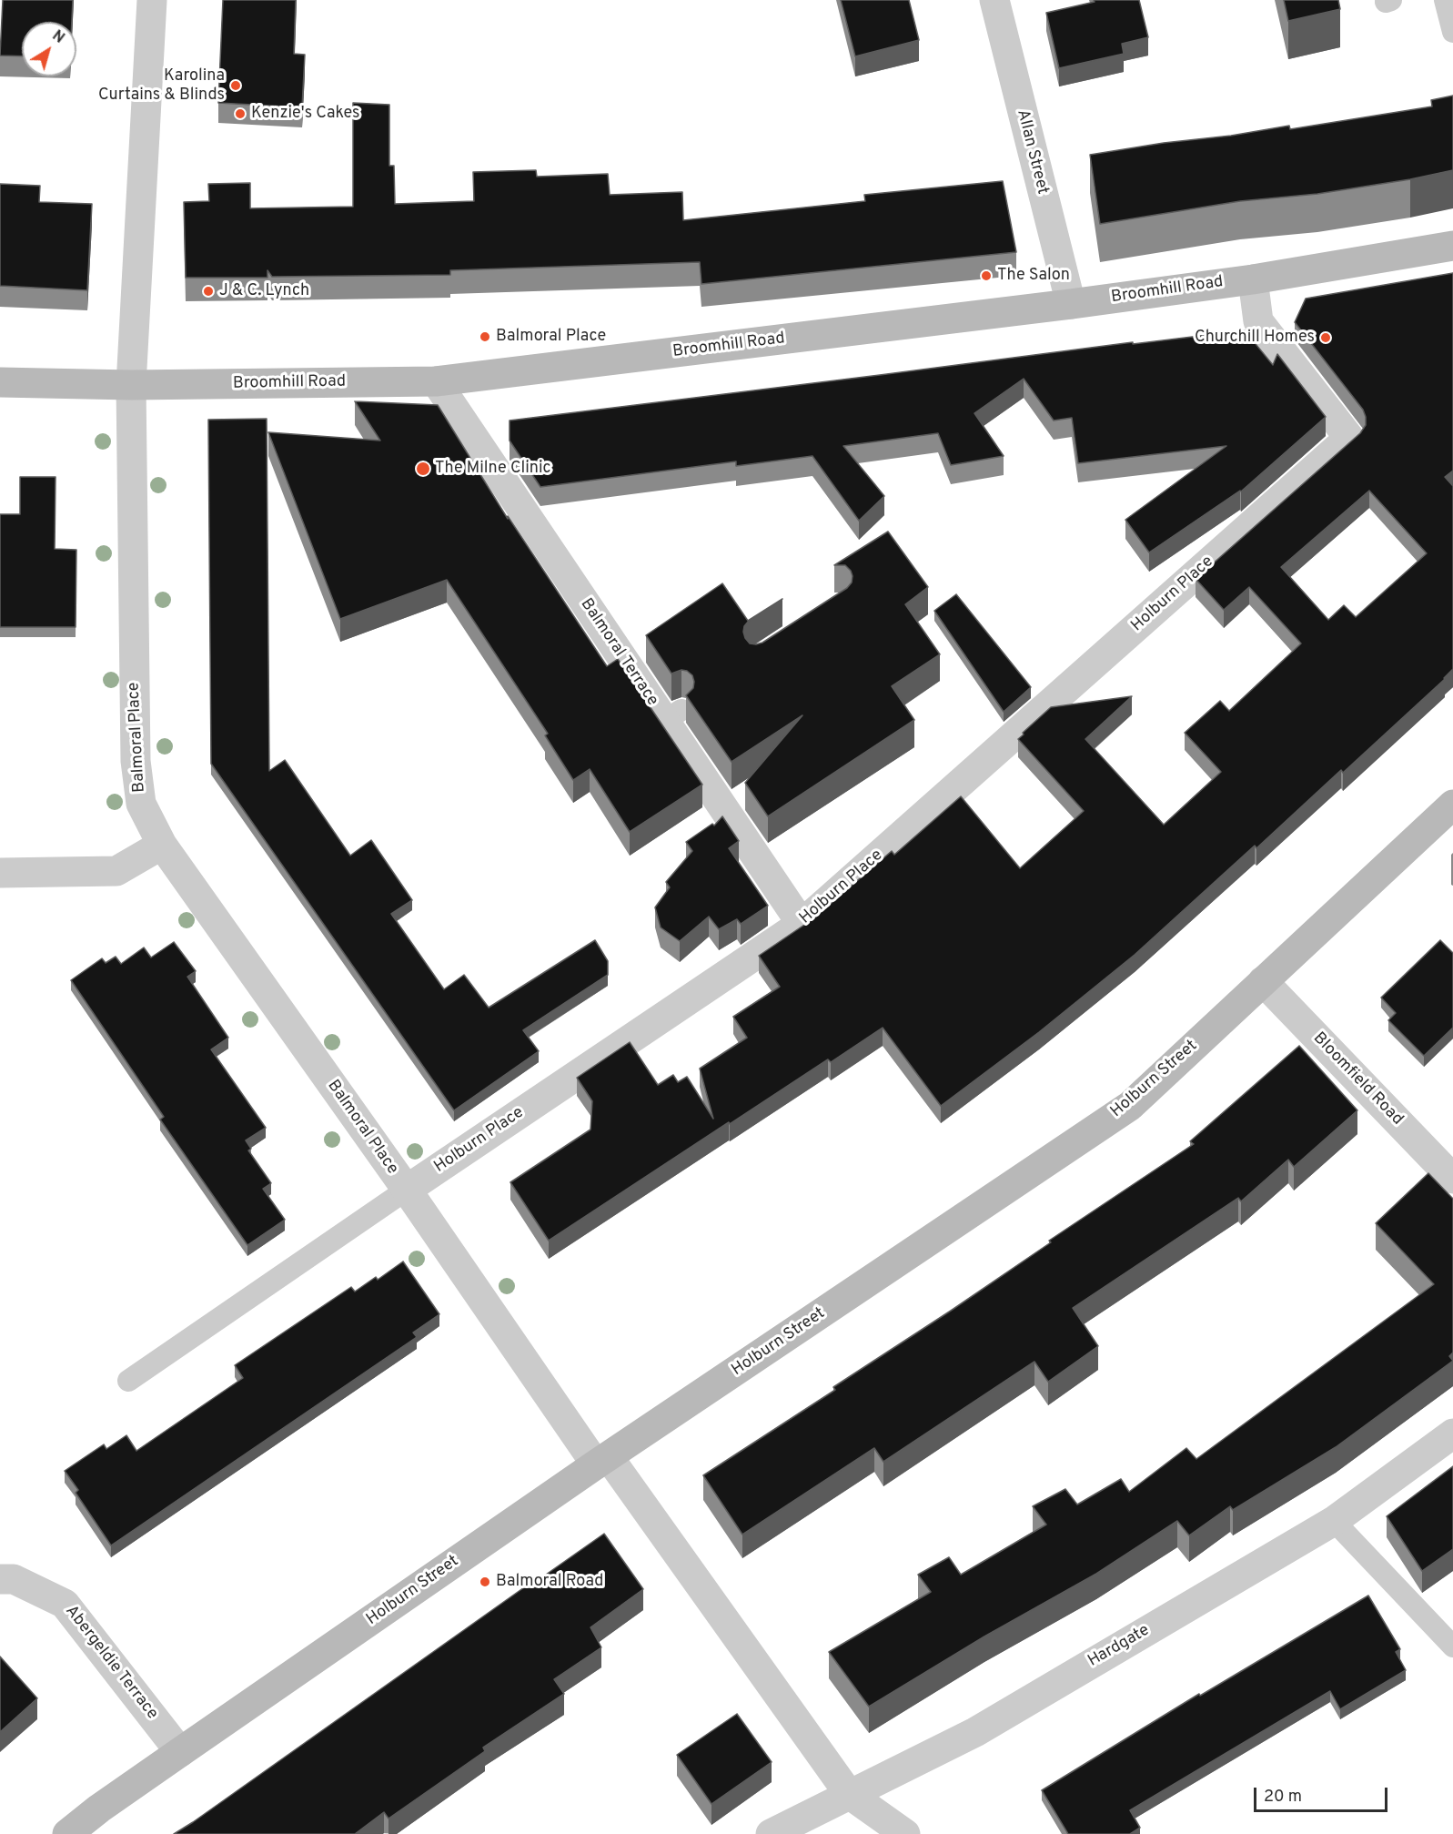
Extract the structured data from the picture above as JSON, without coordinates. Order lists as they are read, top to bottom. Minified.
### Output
{"streets":{"street":["Allan Street","Broomhill Road","Holburn Place","Balmoral Terrace","Balmoral Place","Holburn Street","Bloomfield Road","Hardgate","Abergeldie Terrace"]},"crossings":[["Allan Street","Broomhill Road"],["Broomhill Road","Holburn Place"],["Broomhill Road","Balmoral Terrace"],["Broomhill Road","Balmoral Place"],["Holburn Place","Balmoral Terrace"],["Holburn Place","Balmoral Place"],["Balmoral Place","Holburn Street"],["Holburn Street","Bloomfield Road"],["Holburn Street","Abergeldie Terrace"]],"places":["Karolina Curtains & Blinds","Kenzie's Cakes","The Salon","J & C. Lynch","Balmoral Place","Churchill Homes","The Milne Clinic","Balmoral Road"],"scale_bar":"20 m","north":"top right"}
